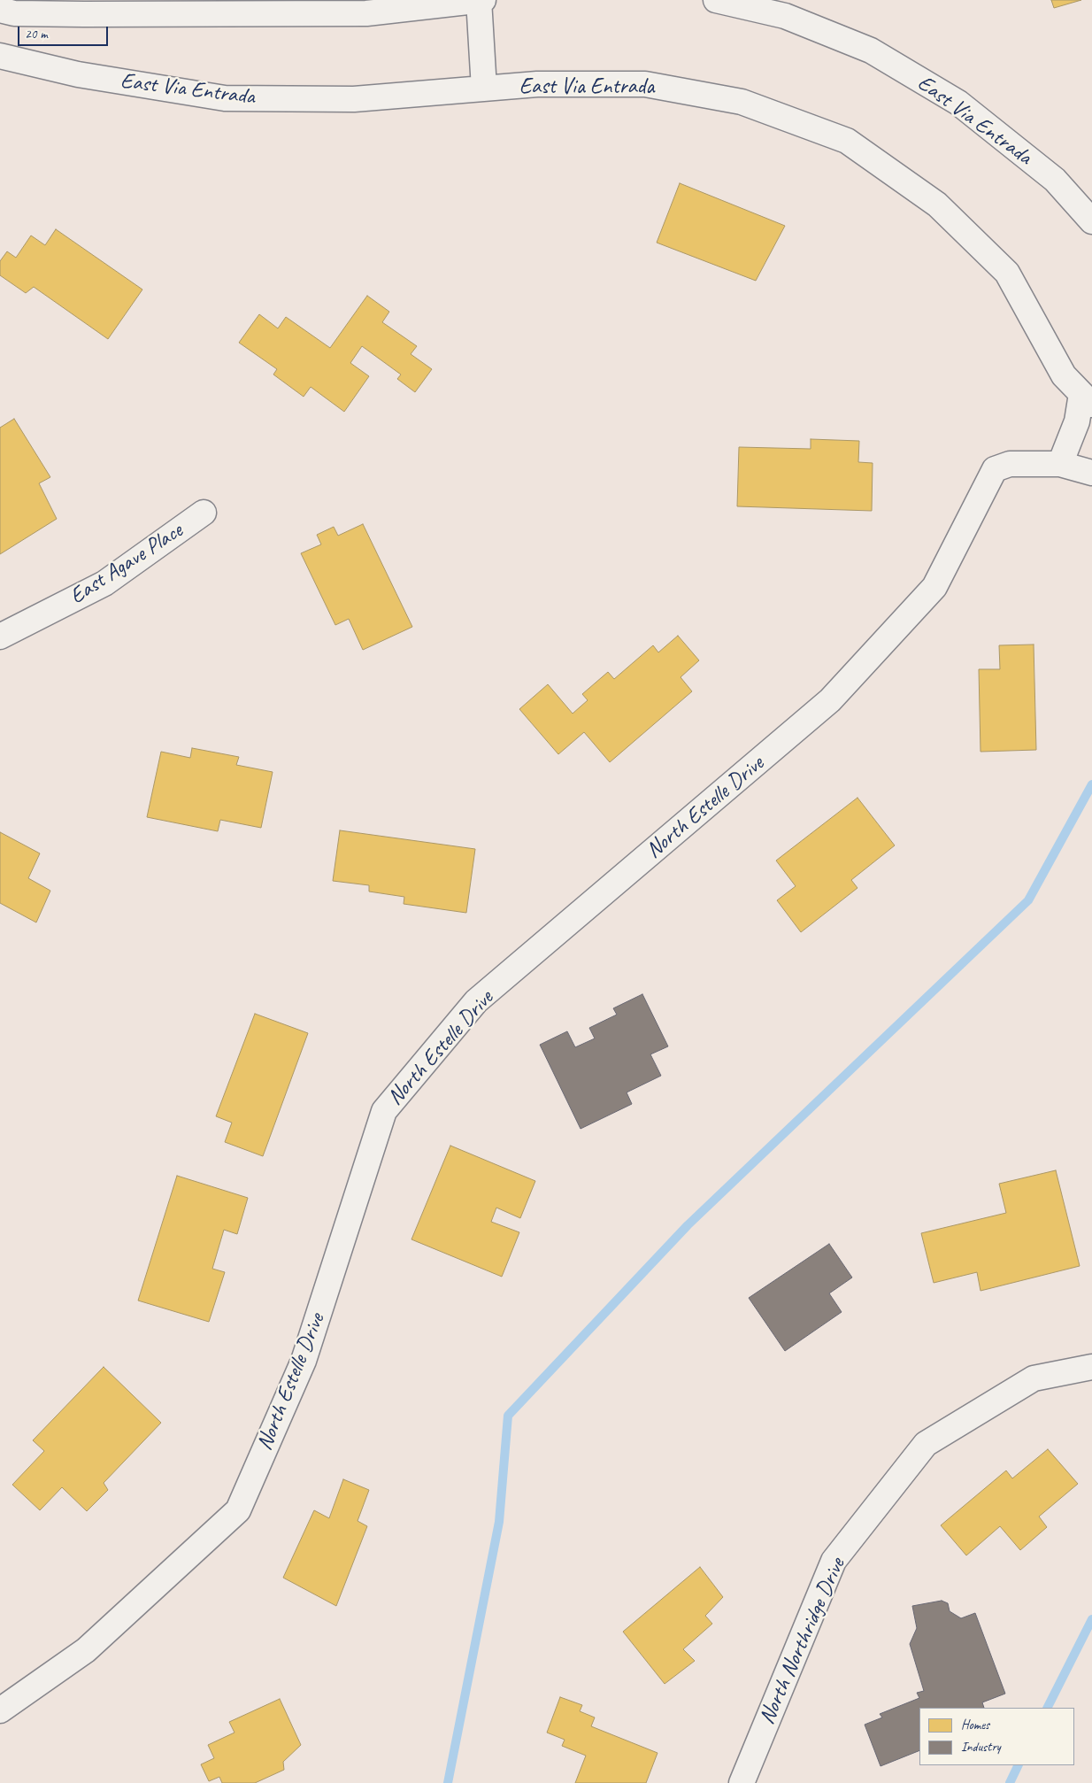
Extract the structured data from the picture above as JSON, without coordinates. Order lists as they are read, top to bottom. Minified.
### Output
{"streets":{"street":["East Via Entrada","East Agave Place","North Estelle Drive","North Northridge Drive"]},"legend":["Homes","Industry"],"scale_bar":"20 m"}
